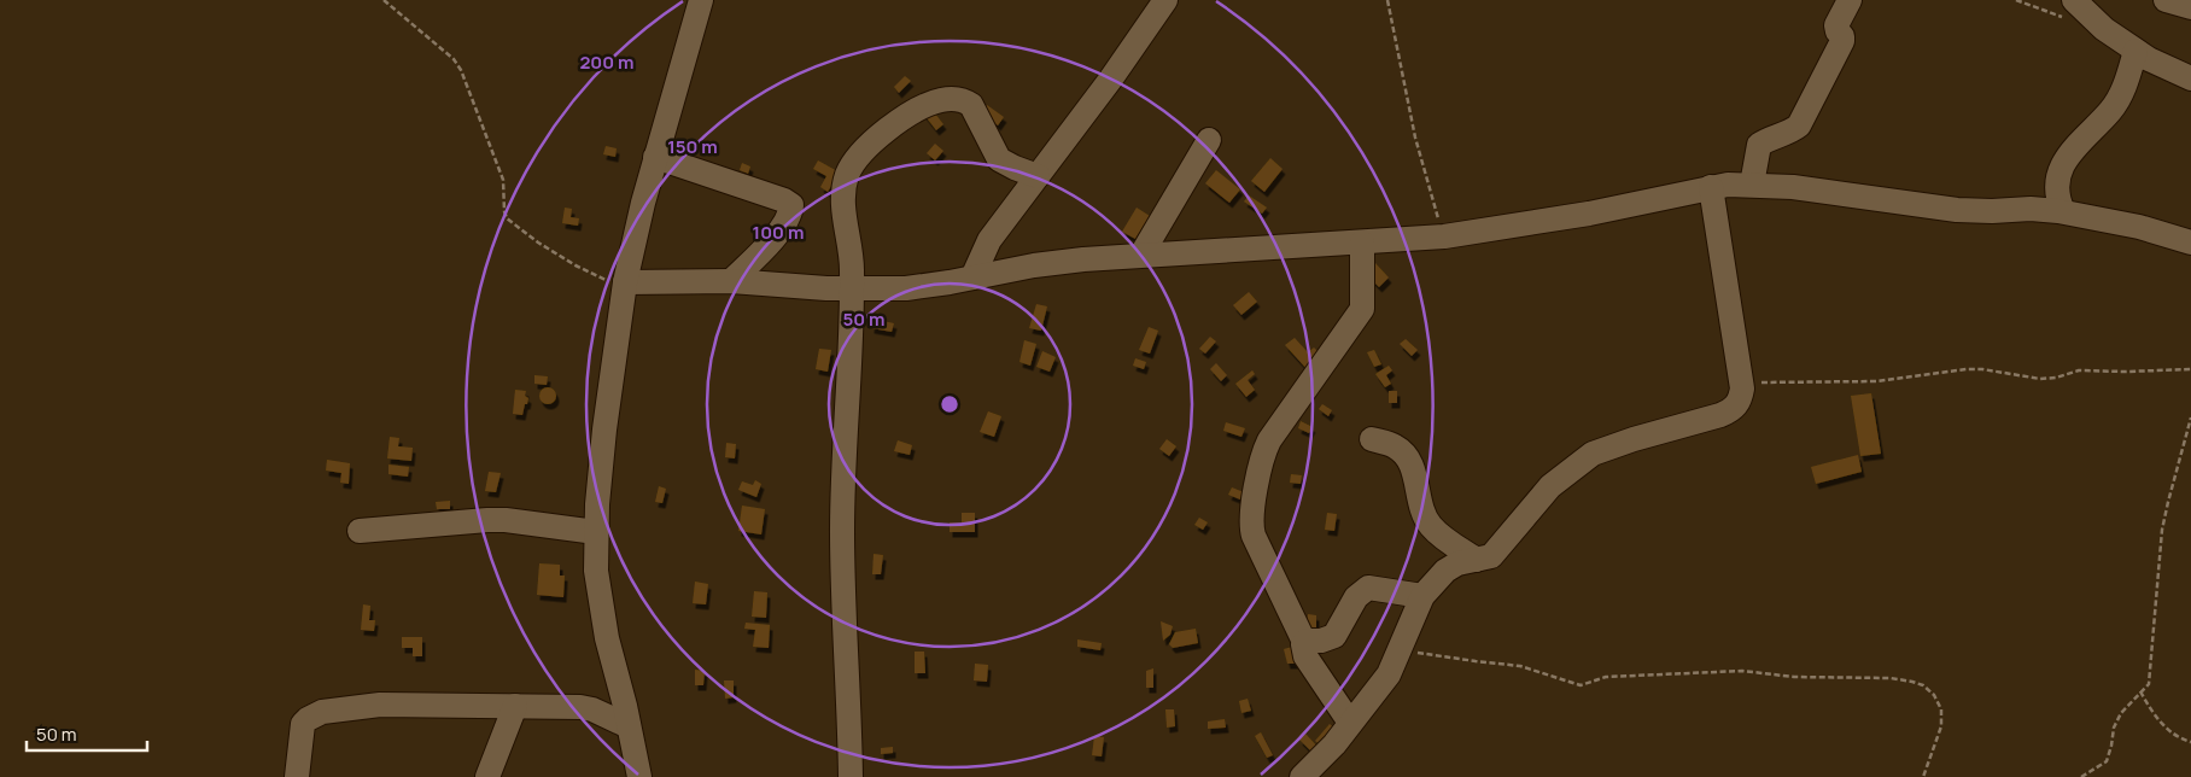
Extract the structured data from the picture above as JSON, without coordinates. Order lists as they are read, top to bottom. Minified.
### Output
{"scale_bar":"50 m","rings":["200 m","150 m","100 m","50 m"]}
